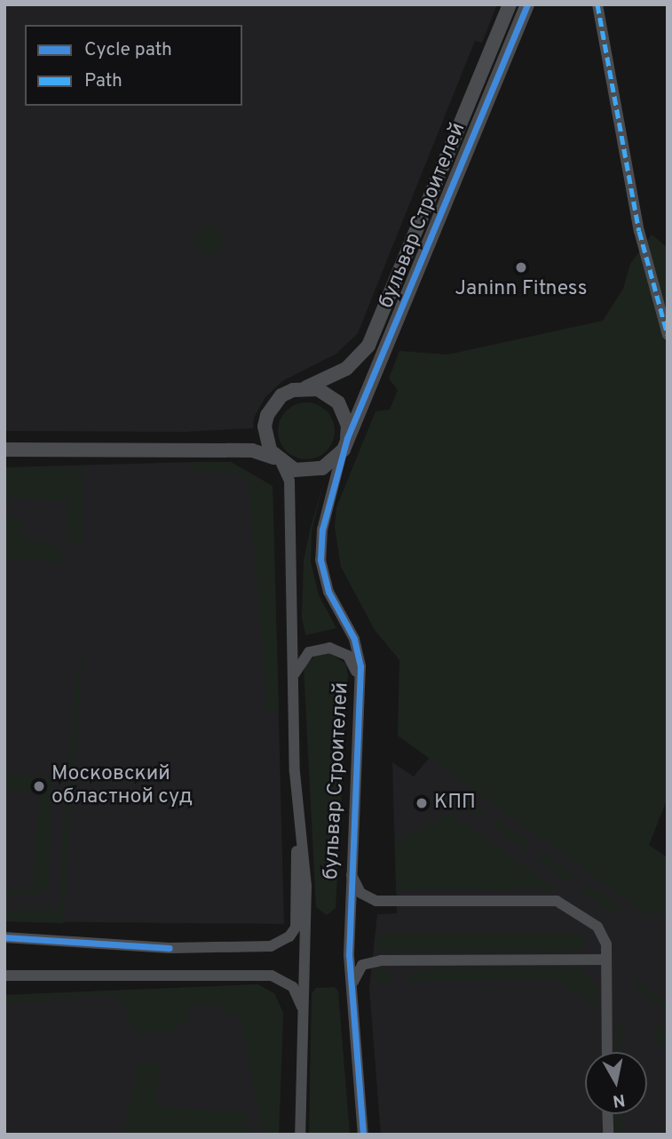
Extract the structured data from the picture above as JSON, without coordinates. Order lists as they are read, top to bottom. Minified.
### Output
{"streets":{"street":["бульвар Строителей"]},"places":["Janinn Fitness","Московский областной суд","КПП"],"legend":["Cycle path","Path"],"north":"bottom"}
